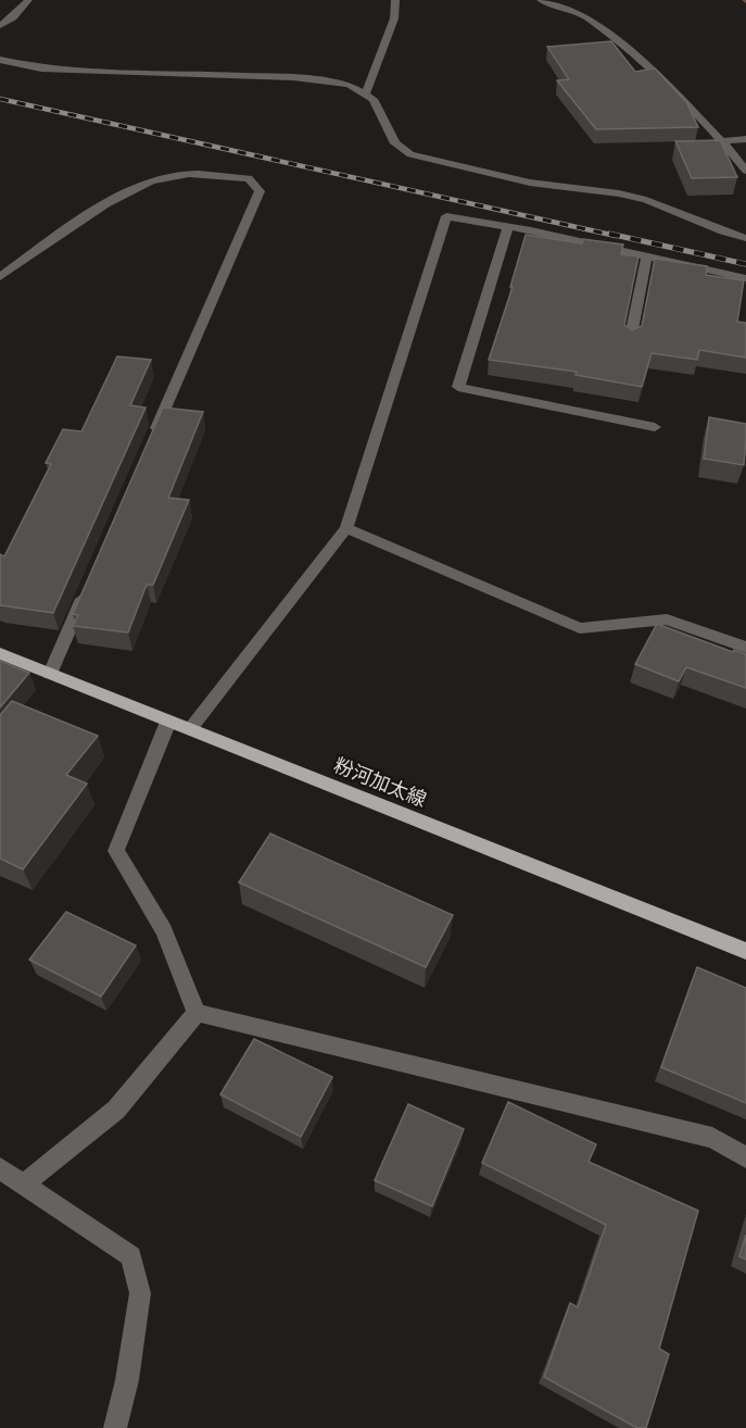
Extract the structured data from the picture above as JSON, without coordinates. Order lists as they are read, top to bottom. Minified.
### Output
{"streets":{"main road":["粉河加太線"]}}
